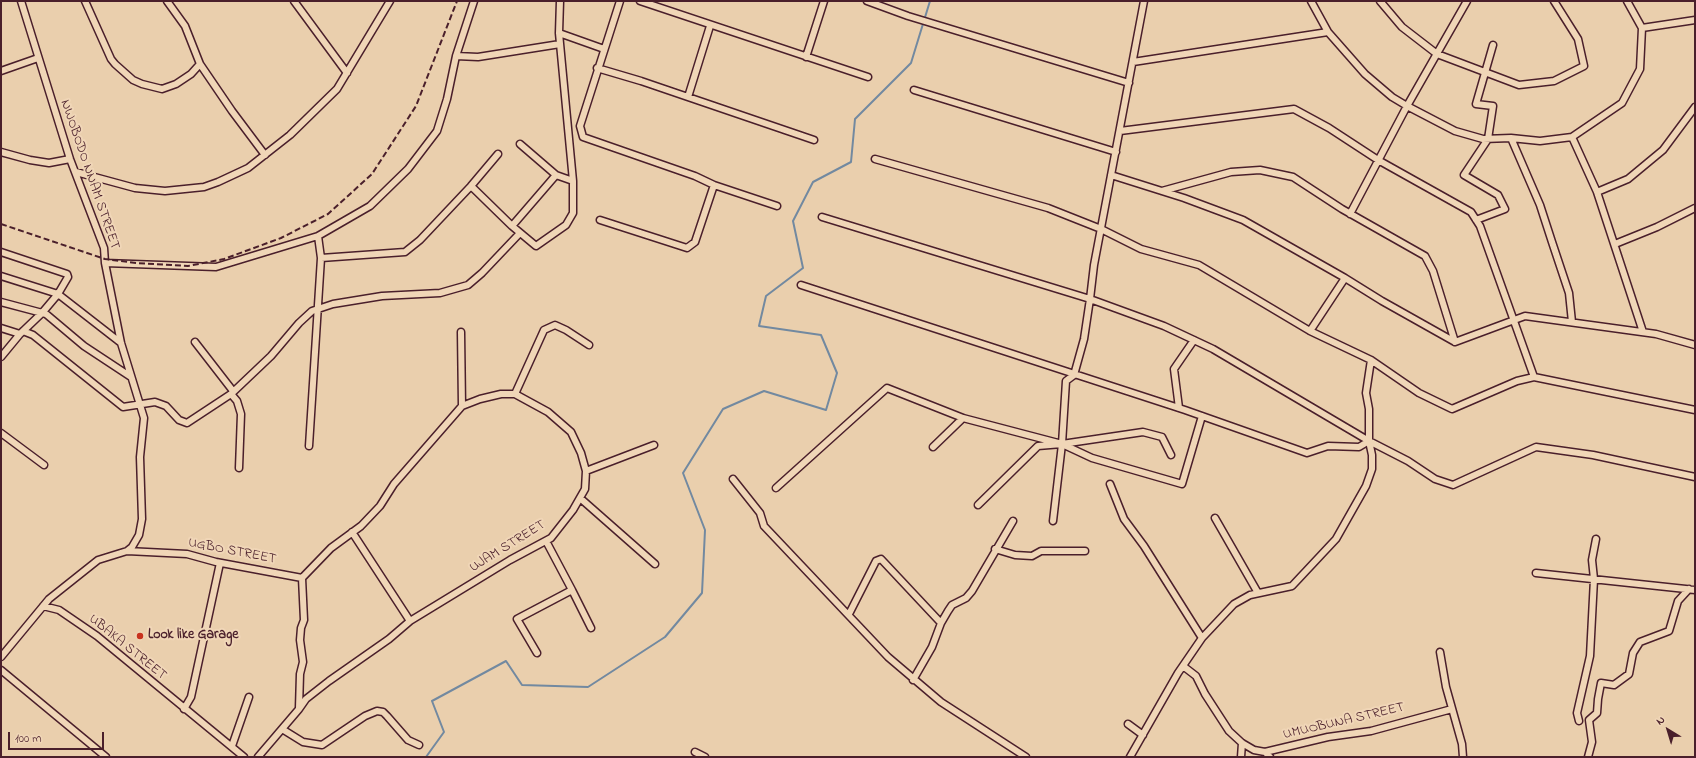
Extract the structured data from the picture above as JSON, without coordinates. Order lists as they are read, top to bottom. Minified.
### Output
{"streets":{"street":["NWOBODO NNAM STREET","UJAM STREET","UGBO STREET","UBAKA STREET","UMUOBUNA STREET"]},"crossings":[["NWOBODO NNAM STREET","UGBO STREET"],["UGBO STREET","UBAKA STREET"]],"places":["Look like Garage"],"scale_bar":"100 m","north":"top left"}
